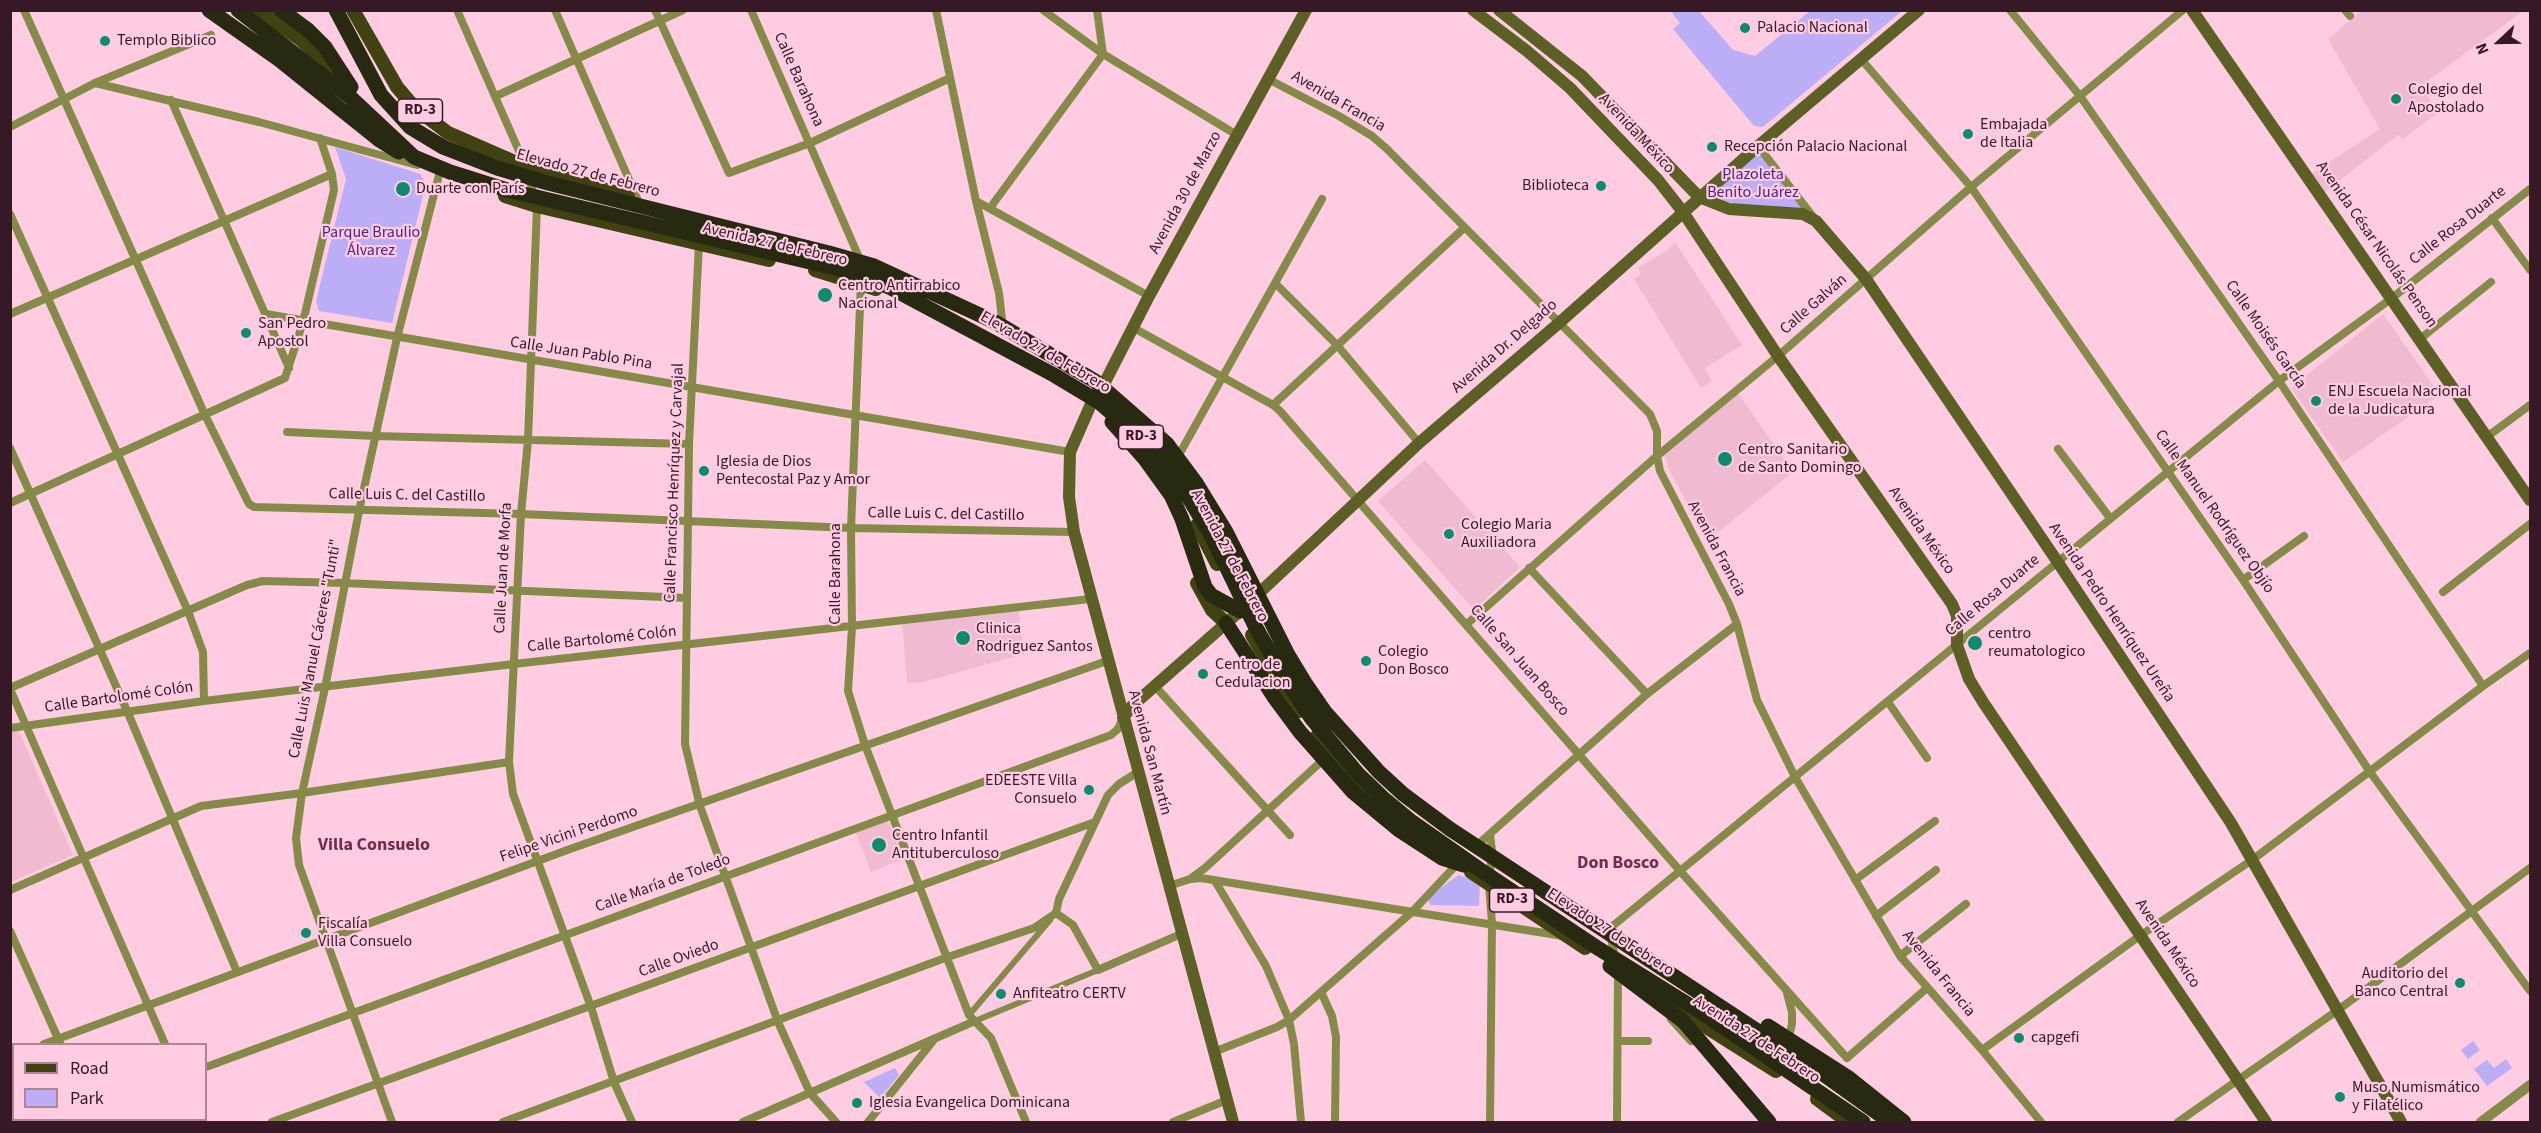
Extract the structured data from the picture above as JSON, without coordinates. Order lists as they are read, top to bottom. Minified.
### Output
{"streets":{"highway":["RD-3","Elevado 27 de Febrero"],"main road":["Avenida México","Avenida 30 de Marzo","Avenida 27 de Febrero","Avenida César Nicolás Penson","Avenida Dr. Delgado","Avenida Pedro Henríquez Ureña","Avenida San Martín"],"street":["Calle Barahona","Avenida Francia","Calle Rosa Duarte","Calle Galván","Calle Moisés García","Calle Juan Pablo Pina","Calle Francisco Henríquez y Carvajal","Calle Luis C. del Castillo","Calle Manuel Rodríguez Objío","Calle Juan de Morfa","Calle Bartolomé Colón","Calle Luis Manuel Cáceres \"Tunti\"","Calle San Juan Bosco","Felipe Vicini Perdomo","Calle María de Toledo","Calle Oviedo"]},"crossings":[["Calle Barahona","Avenida 27 de Febrero"],["Calle Barahona","Calle Juan Pablo Pina"],["Calle Barahona","Calle Luis C. del Castillo"],["Calle Barahona","Calle Bartolomé Colón"],["Calle Barahona","Felipe Vicini Perdomo"],["Calle Barahona","Calle María de Toledo"],["Calle Barahona","Calle Oviedo"],["Avenida Francia","Avenida 30 de Marzo"],["Avenida Francia","Calle Rosa Duarte"],["Avenida Francia","Calle Galván"],["Avenida Francia","Avenida Dr. Delgado"],["Avenida Francia","Calle San Juan Bosco"],["RD-3","Avenida 27 de Febrero"],["RD-3","Calle Juan de Morfa"],["Avenida México","Calle Rosa Duarte"],["Avenida México","Calle Galván"],["Avenida México","Avenida Dr. Delgado"],["Avenida México","Avenida Pedro Henríquez Ureña"],["Elevado 27 de Febrero","Avenida 30 de Marzo"],["Elevado 27 de Febrero","Avenida 27 de Febrero"],["Elevado 27 de Febrero","Avenida San Martín"],["Avenida 30 de Marzo","Avenida 27 de Febrero"],["Avenida 30 de Marzo","Calle San Juan Bosco"],["Avenida 30 de Marzo","Avenida San Martín"],["Calle Rosa Duarte","Avenida 27 de Febrero"],["Calle Rosa Duarte","Avenida César Nicolás Penson"],["Calle Rosa Duarte","Calle Moisés García"],["Calle Rosa Duarte","Calle Manuel Rodríguez Objío"],["Calle Rosa Duarte","Avenida Pedro Henríquez Ureña"],["Calle Rosa Duarte","Calle San Juan Bosco"],["Avenida 27 de Febrero","Avenida Dr. Delgado"],["Avenida 27 de Febrero","Calle Francisco Henríquez y Carvajal"],["Avenida 27 de Febrero","Calle Juan de Morfa"],["Avenida 27 de Febrero","Calle Luis Manuel Cáceres \"Tunti\""],["Avenida 27 de Febrero","Avenida San Martín"],["Calle Galván","Calle Moisés García"],["Calle Galván","Calle Manuel Rodríguez Objío"],["Calle Galván","Avenida Pedro Henríquez Ureña"],["Calle Galván","Calle San Juan Bosco"],["Avenida Dr. Delgado","Calle Manuel Rodríguez Objío"],["Avenida Dr. Delgado","Avenida Pedro Henríquez Ureña"],["Avenida Dr. Delgado","Calle San Juan Bosco"],["Avenida Dr. Delgado","Avenida San Martín"],["Avenida Dr. Delgado","Calle María de Toledo"],["Calle Juan Pablo Pina","Calle Francisco Henríquez y Carvajal"],["Calle Juan Pablo Pina","Calle Juan de Morfa"],["Calle Juan Pablo Pina","Calle Luis Manuel Cáceres \"Tunti\""],["Calle Juan Pablo Pina","Avenida San Martín"],["Calle Francisco Henríquez y Carvajal","Calle Luis C. del Castillo"],["Calle Francisco Henríquez y Carvajal","Calle Bartolomé Colón"],["Calle Francisco Henríquez y Carvajal","Felipe Vicini Perdomo"],["Calle Francisco Henríquez y Carvajal","Calle María de Toledo"],["Calle Francisco Henríquez y Carvajal","Calle Oviedo"],["Calle Luis C. del Castillo","Calle Juan de Morfa"],["Calle Luis C. del Castillo","Calle Luis Manuel Cáceres \"Tunti\""],["Calle Luis C. del Castillo","Avenida San Martín"],["Calle Juan de Morfa","Calle Bartolomé Colón"],["Calle Juan de Morfa","Felipe Vicini Perdomo"],["Calle Juan de Morfa","Calle María de Toledo"],["Calle Juan de Morfa","Calle Oviedo"],["Calle Bartolomé Colón","Calle Luis Manuel Cáceres \"Tunti\""],["Calle Bartolomé Colón","Avenida San Martín"],["Calle Luis Manuel Cáceres \"Tunti\"","Felipe Vicini Perdomo"],["Calle Luis Manuel Cáceres \"Tunti\"","Calle María de Toledo"],["Calle Luis Manuel Cáceres \"Tunti\"","Calle Oviedo"],["Avenida San Martín","Felipe Vicini Perdomo"],["Avenida San Martín","Calle María de Toledo"]],"districts":["Villa Consuelo","Don Bosco"],"parks":["Plazoleta Benito Juárez","Parque Braulio Álvarez"],"places":["Palacio Nacional","Templo Biblico","Colegio del Apostolado","Embajada de Italia","Recepción Palacio Nacional","Biblioteca","Duarte con París","Centro Antirrabico Nacional","San Pedro Apostol","ENJ Escuela Nacional de la Judicatura","Centro Sanitario de Santo Domingo","Iglesia de Dios Pentecostal Paz y Amor","Colegio Maria Auxiliadora","Clinica Rodriguez Santos","centro reumatologico","Colegio Don Bosco","Centro de Cedulacion","EDEESTE Villa Consuelo","Centro Infantil Antituberculoso","Fiscalía Villa Consuelo","Auditorio del Banco Central","Anfiteatro CERTV","capgefi","Muso Numismático y Filatélico","Iglesia Evangelica Dominicana"],"legend":["Road","Park"],"north":"left"}
